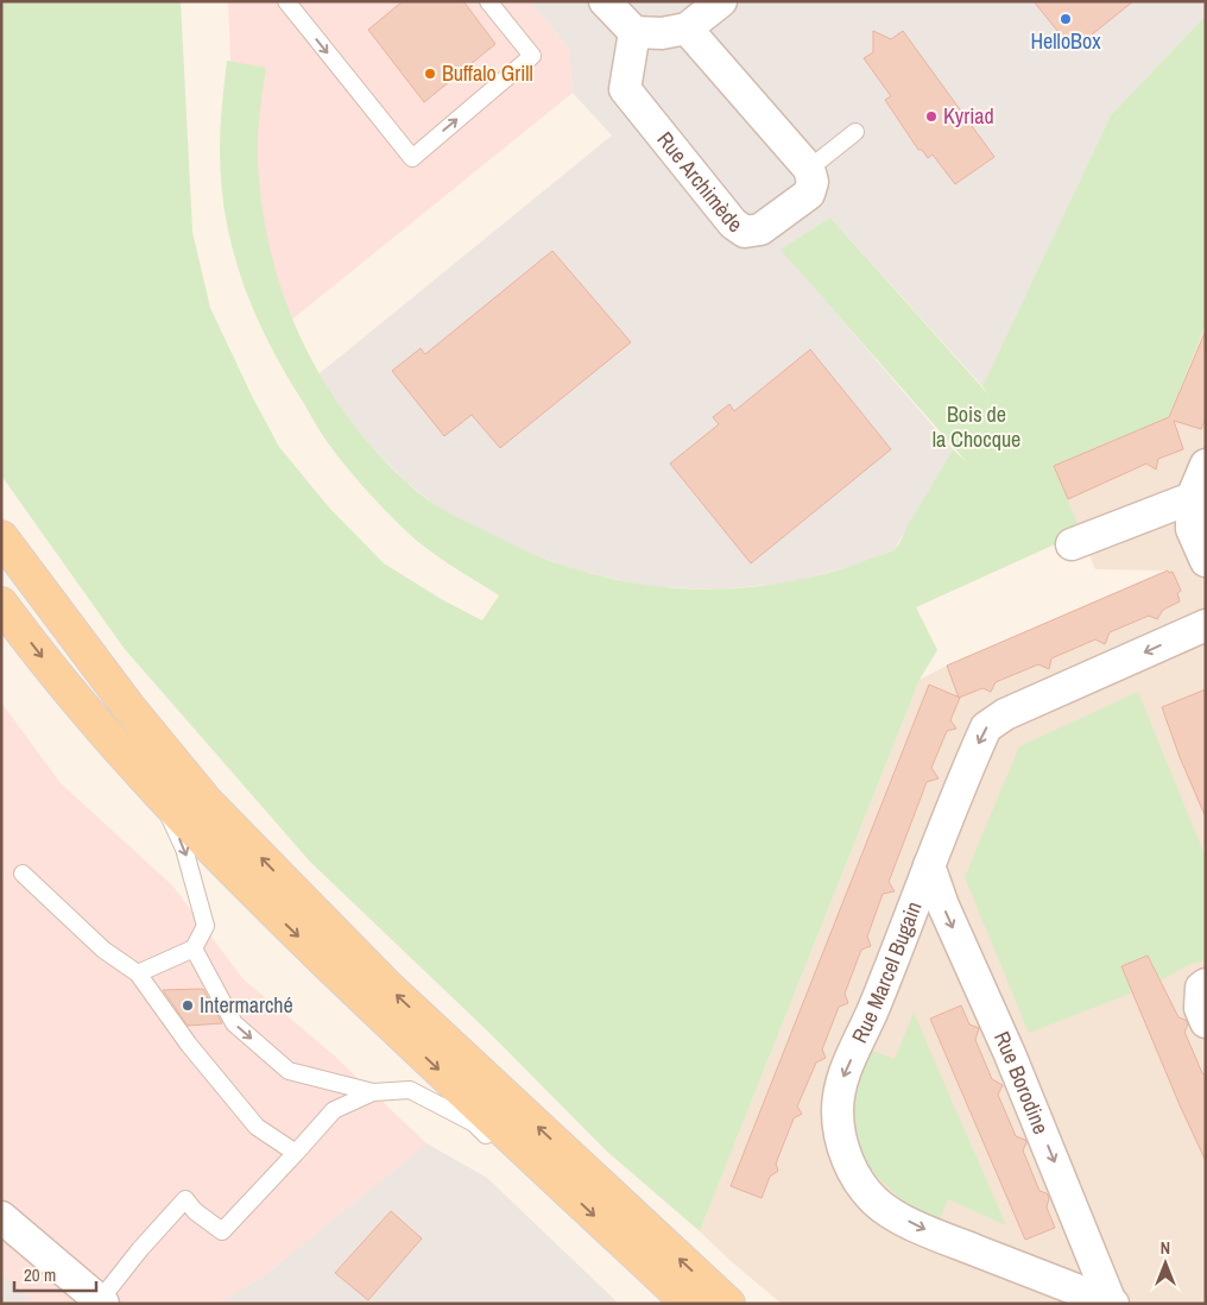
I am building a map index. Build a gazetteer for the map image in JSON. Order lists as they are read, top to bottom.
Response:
{
  "streets": {
    "street": ["Rue Archimède", "Rue Marcel Bugain", "Rue Borodine"]
  },
  "crossings": [
    ["Rue Marcel Bugain", "Rue Borodine"]
  ],
  "one_way": ["Rue Borodine"],
  "parks": ["Bois de la Chocque"],
  "places": [
    "HelloBox",
    "Buffalo Grill",
    "Kyriad",
    "Intermarché"
  ],
  "scale_bar": "20 m",
  "north": "top"
}
